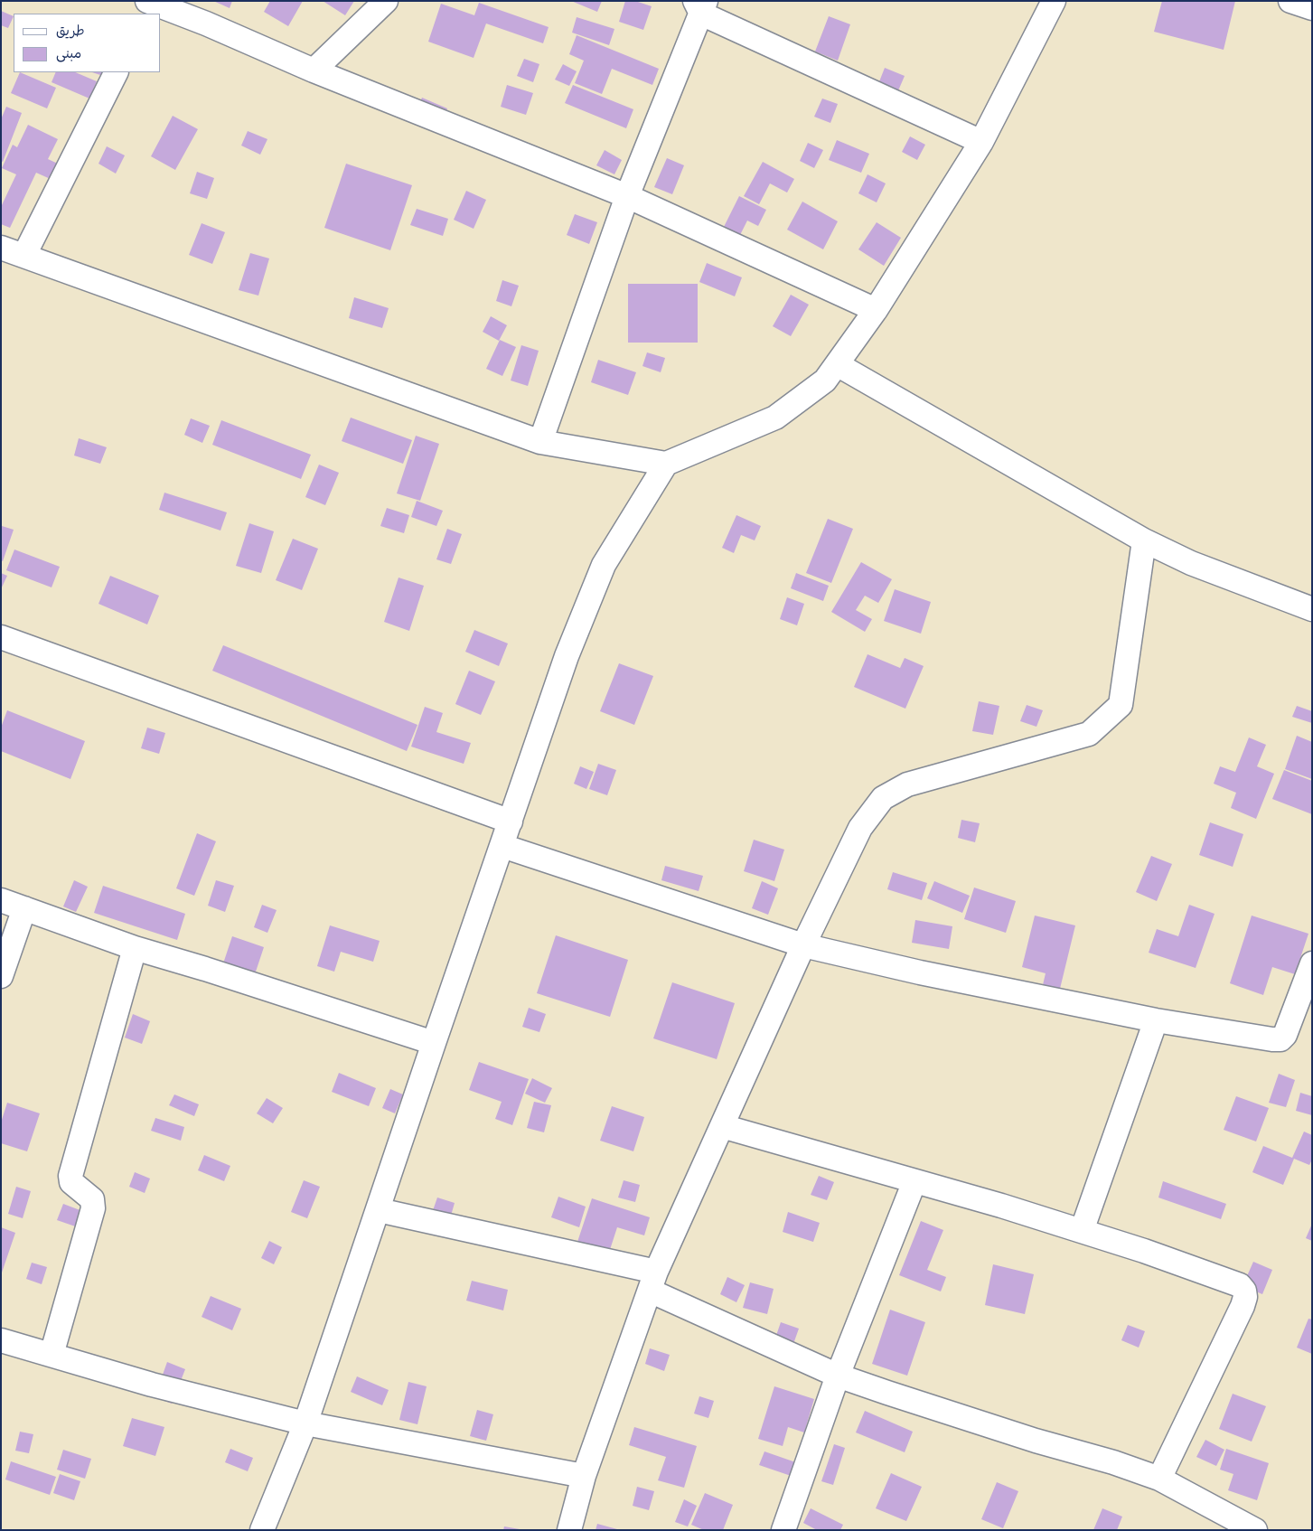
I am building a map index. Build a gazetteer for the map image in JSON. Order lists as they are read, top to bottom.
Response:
{
  "legend": ["طريق", "مبنى"]
}
